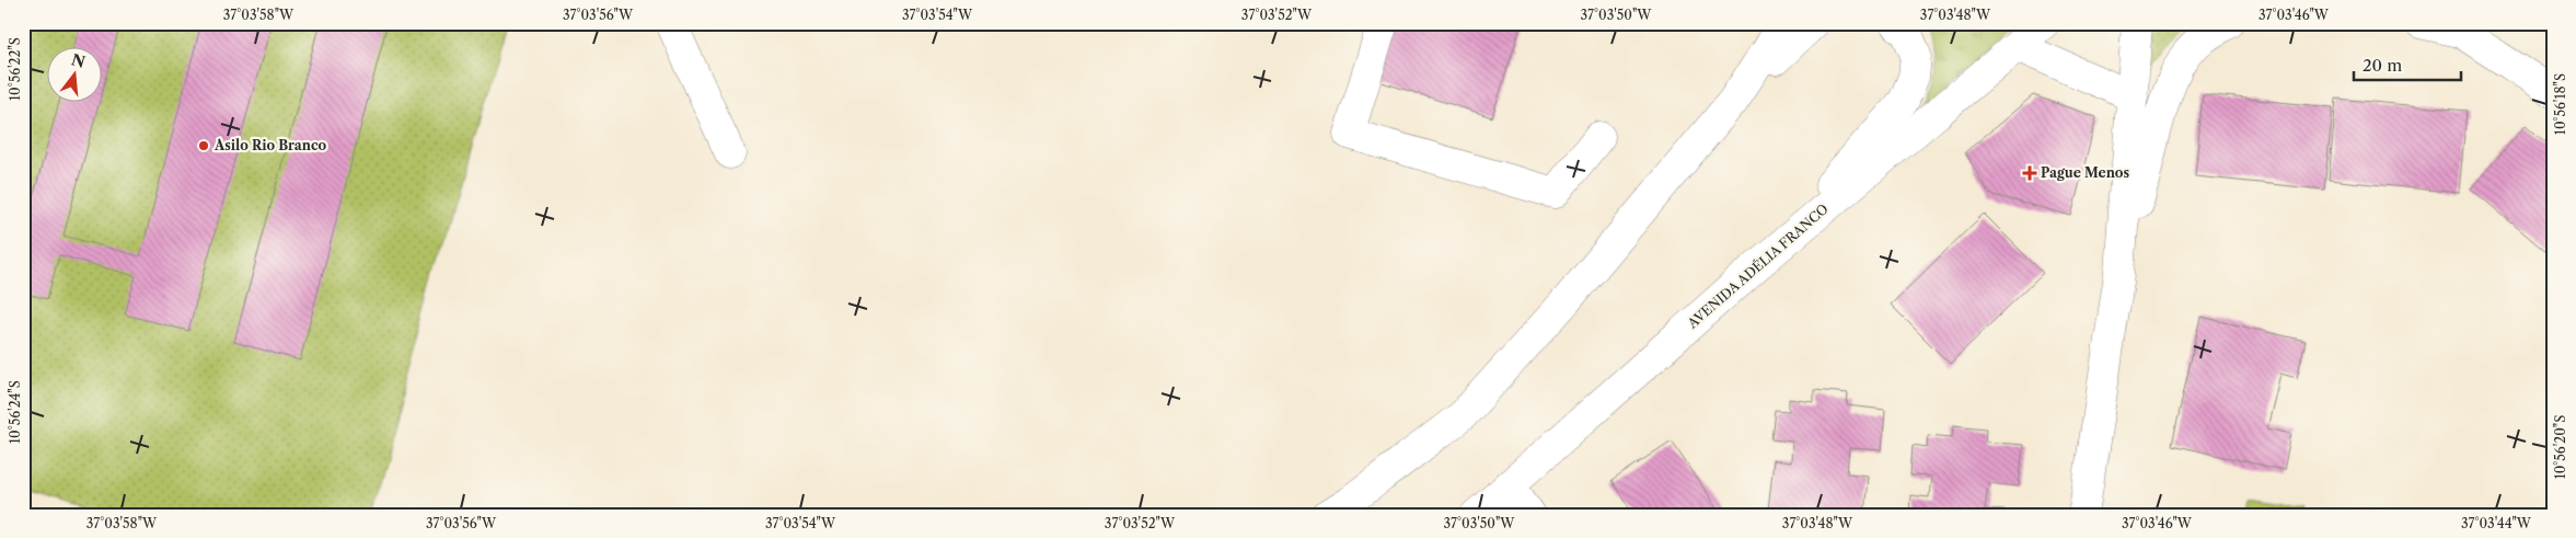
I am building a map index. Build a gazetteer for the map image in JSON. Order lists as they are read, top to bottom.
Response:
{
  "streets": {
    "main road": ["AVENIDA ADÉLIA FRANCO"]
  },
  "places": {
    "other": ["Asilo Rio Branco"],
    "health": ["Pague Menos"]
  },
  "scale_bar": "20 m",
  "north": "top",
  "coordinates": [
    "37°03'58\"W",
    "37°03'56\"W",
    "37°03'54\"W",
    "37°03'52\"W",
    "37°03'50\"W",
    "37°03'48\"W",
    "37°03'46\"W",
    "10°56'22\"S",
    "10°56'18\"S",
    "10°56'24\"S",
    "10°56'20\"S",
    "37°03'44\"W"
  ]
}
